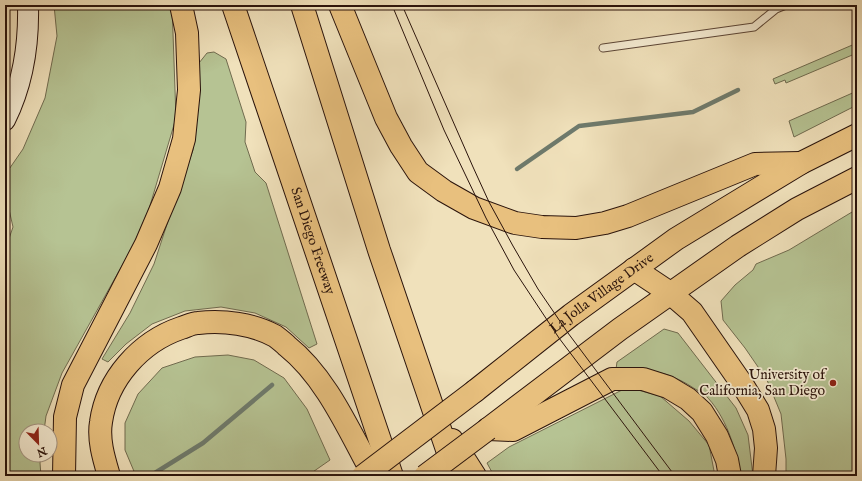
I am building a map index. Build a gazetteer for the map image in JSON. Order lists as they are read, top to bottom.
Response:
{
  "streets": {
    "main road": ["San Diego Freeway", "La Jolla Village Drive"]
  },
  "places": ["University of California, San Diego"],
  "north": "bottom right"
}
